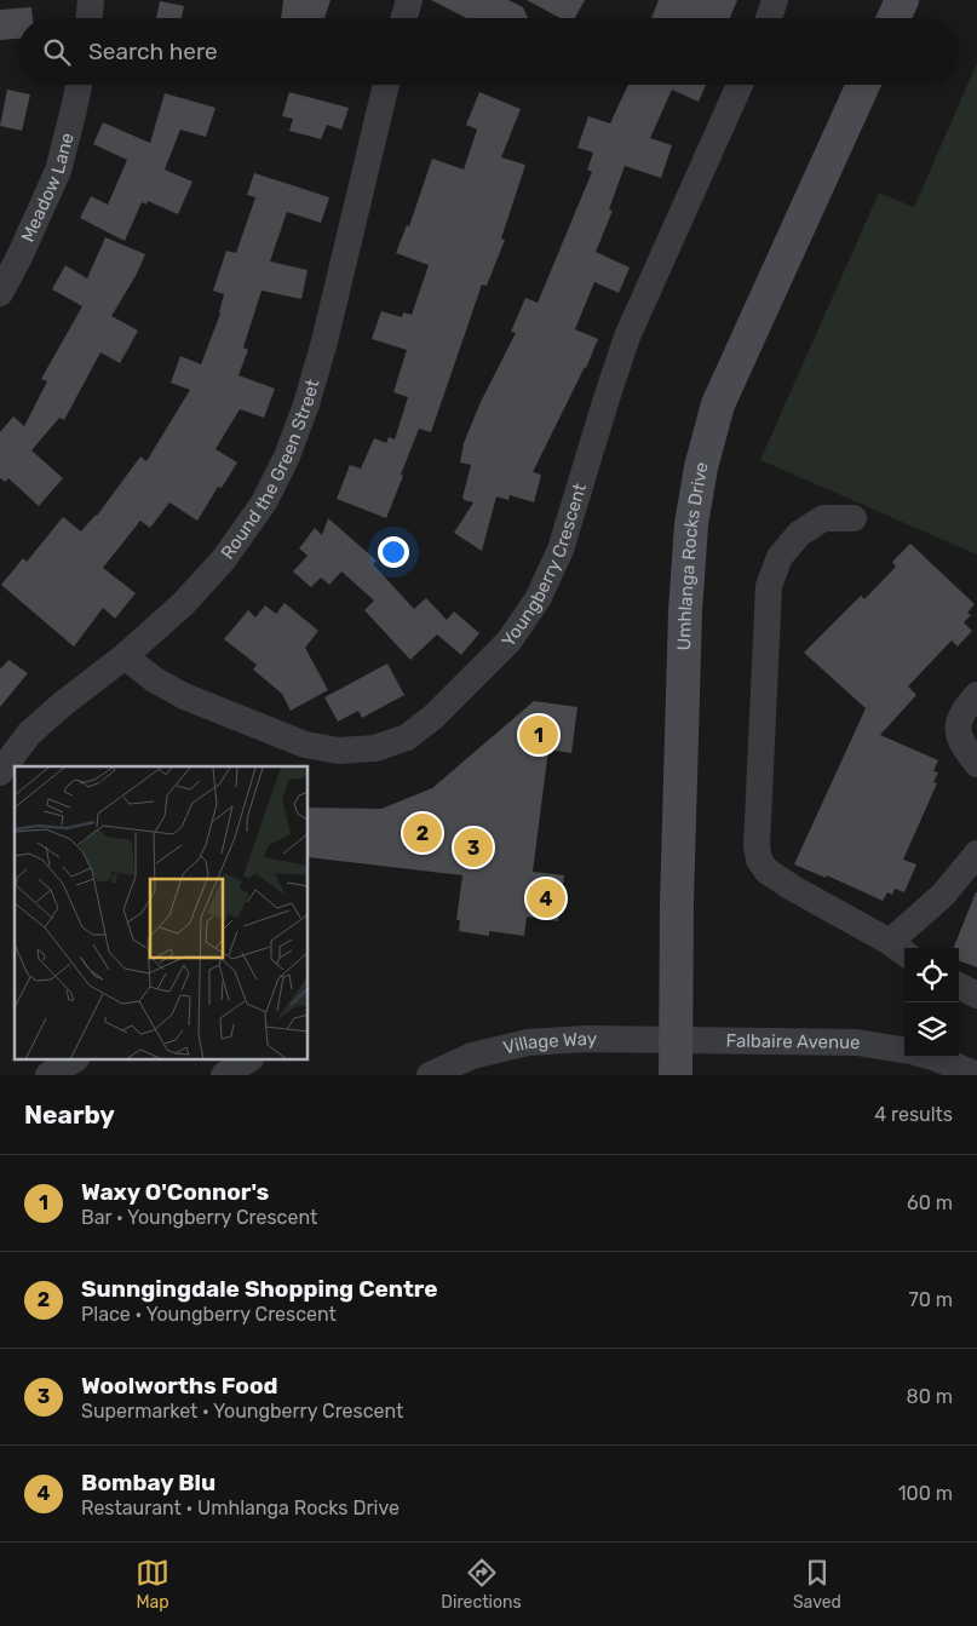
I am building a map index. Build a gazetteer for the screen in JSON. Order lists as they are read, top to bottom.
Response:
{
  "streets": {
    "main road": ["Umhlanga Rocks Drive"],
    "street": [
      "Meadow Lane",
      "Round the Green Street",
      "Youngberry Crescent",
      "Falbaire Avenue",
      "Village Way"
    ]
  },
  "crossings": [
    ["Round the Green Street", "Youngberry Crescent"],
    ["Umhlanga Rocks Drive", "Falbaire Avenue"],
    ["Umhlanga Rocks Drive", "Village Way"],
    ["Falbaire Avenue", "Village Way"]
  ],
  "page": {
    "search": "Search here",
    "pins": [
      "1",
      "2",
      "3",
      "4"
    ],
    "heading": ["Nearby", "4 results"],
    "list": [
      {
        "mark": "1",
        "name": "Waxy O'Connor's",
        "note": "Bar · Youngberry Crescent",
        "value": "60 m"
      },
      {
        "mark": "2",
        "name": "Sunngingdale Shopping Centre",
        "note": "Place · Youngberry Crescent",
        "value": "70 m"
      },
      {
        "mark": "3",
        "name": "Woolworths Food",
        "note": "Supermarket · Youngberry Crescent",
        "value": "80 m"
      },
      {
        "mark": "4",
        "name": "Bombay Blu",
        "note": "Restaurant · Umhlanga Rocks Drive",
        "value": "100 m"
      }
    ],
    "nav": ["Map", "Directions", "Saved"]
  }
}
